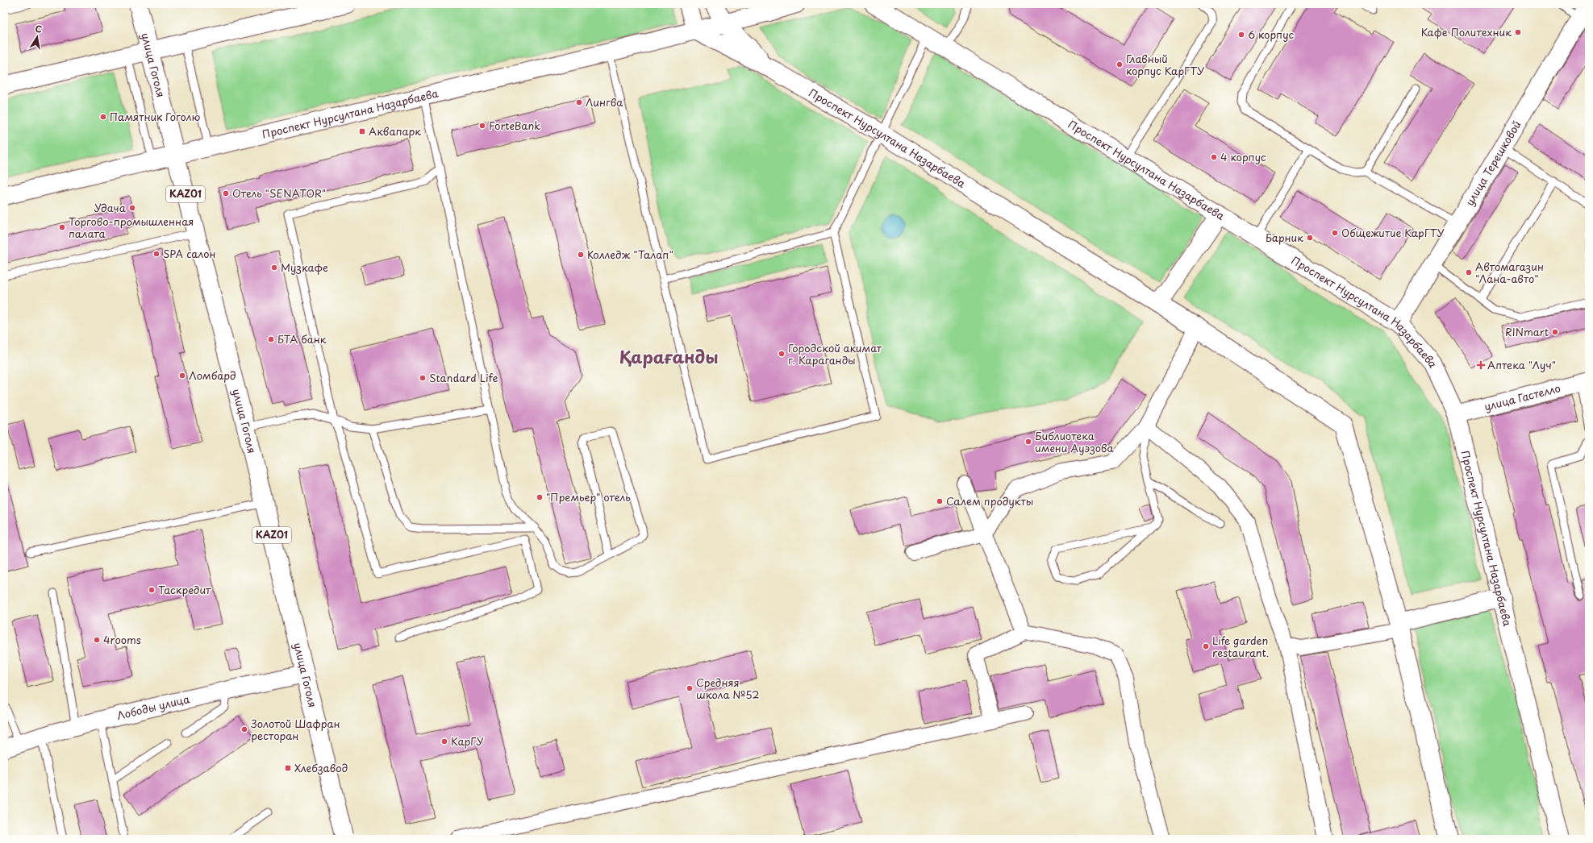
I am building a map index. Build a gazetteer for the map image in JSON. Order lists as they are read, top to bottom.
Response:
{
  "streets": {
    "main road": [
      "улица Гоголя",
      "Проспект Нурсултана Назарбаева",
      "улица Терешковой",
      "KАZ01",
      "улица Гастелло",
      "Лободы улица"
    ]
  },
  "crossings": [
    ["улица Гоголя", "Проспект Нурсултана Назарбаева"],
    ["улица Гоголя", "Лободы улица"],
    ["Проспект Нурсултана Назарбаева", "улица Терешковой"],
    ["Проспект Нурсултана Назарбаева", "улица Гастелло"]
  ],
  "districts": ["Қарағанды"],
  "places": {
    "other": [
      "Кафе Политехник",
      "6 корпус",
      "Главный корпус КарГТУ",
      "Лингва",
      "Памятник Гоголю",
      "ForteBank",
      "4 корпус",
      "Отель \"SENATOR\"",
      "Удача",
      "Торгово-промышленная палата",
      "Общежитие КарГТУ",
      "Барник",
      "SPA салон",
      "Колледж \"Талап\"",
      "Музкафе",
      "Автомагазин \"Лана-авто\"",
      "RINmart",
      "БТА банк",
      "Городской акимат г. Караганды",
      "Ломбард",
      "Standard Life",
      "Библиотека имени Ауэзова",
      "\"Премьер\" отель",
      "Салем продукты",
      "Таскредит",
      "4rooms",
      "Life garden restaurant.",
      "Средняя школа №52",
      "Золотой Шафран ресторан",
      "КарГУ"
    ],
    "transit": ["Аквапарк", "Хлебзавод"],
    "health": ["Аптека \"Луч\""]
  },
  "north": "top"
}
